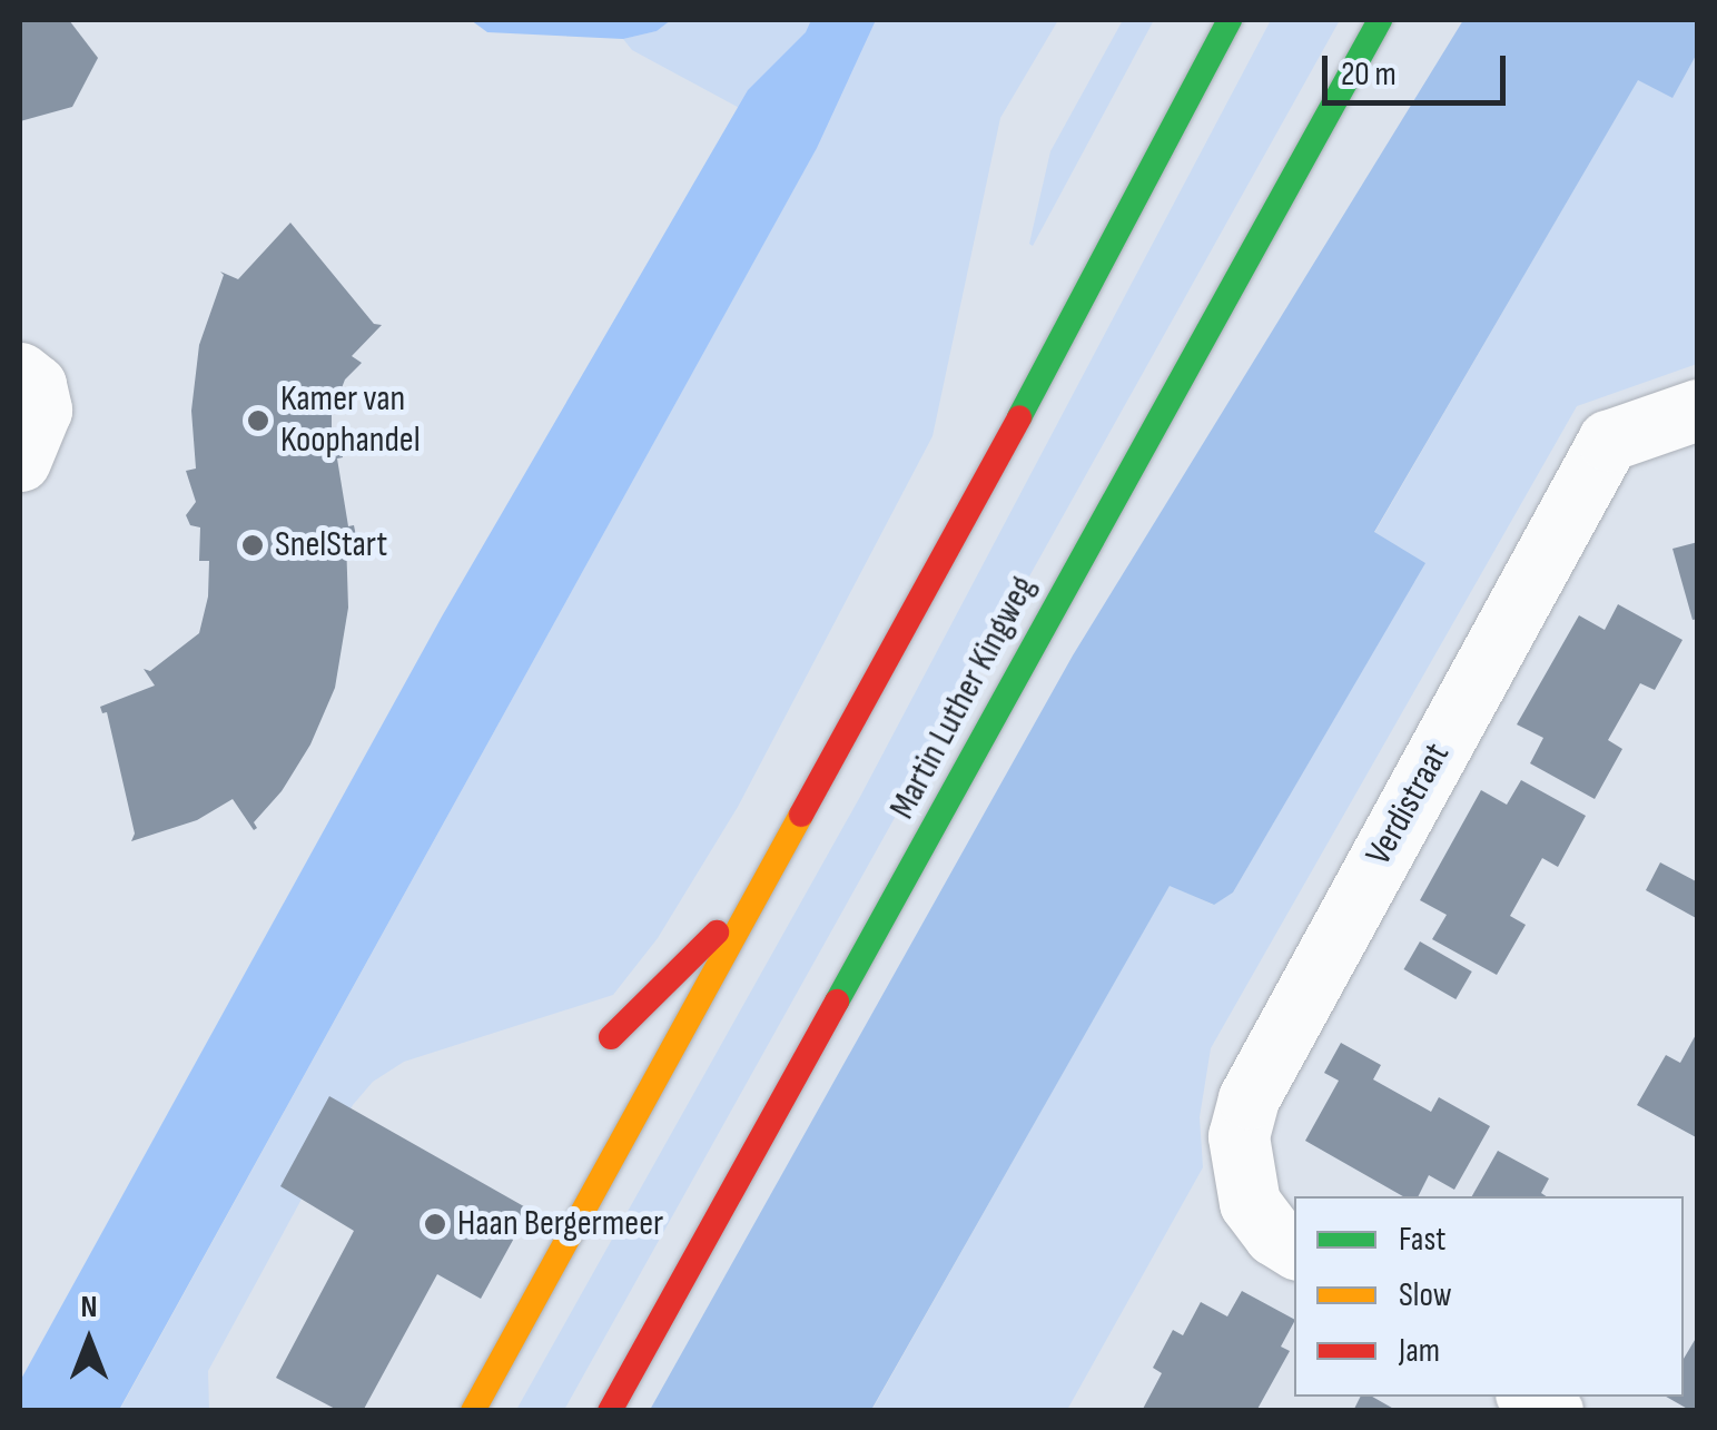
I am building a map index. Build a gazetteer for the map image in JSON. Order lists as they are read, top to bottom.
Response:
{
  "streets": {
    "highway": ["Martin Luther Kingweg"],
    "street": ["Verdistraat"]
  },
  "places": ["Kamer van Koophandel", "SnelStart", "Haan Bergermeer"],
  "legend": ["Fast", "Slow", "Jam"],
  "scale_bar": "20 m",
  "north": "top"
}
